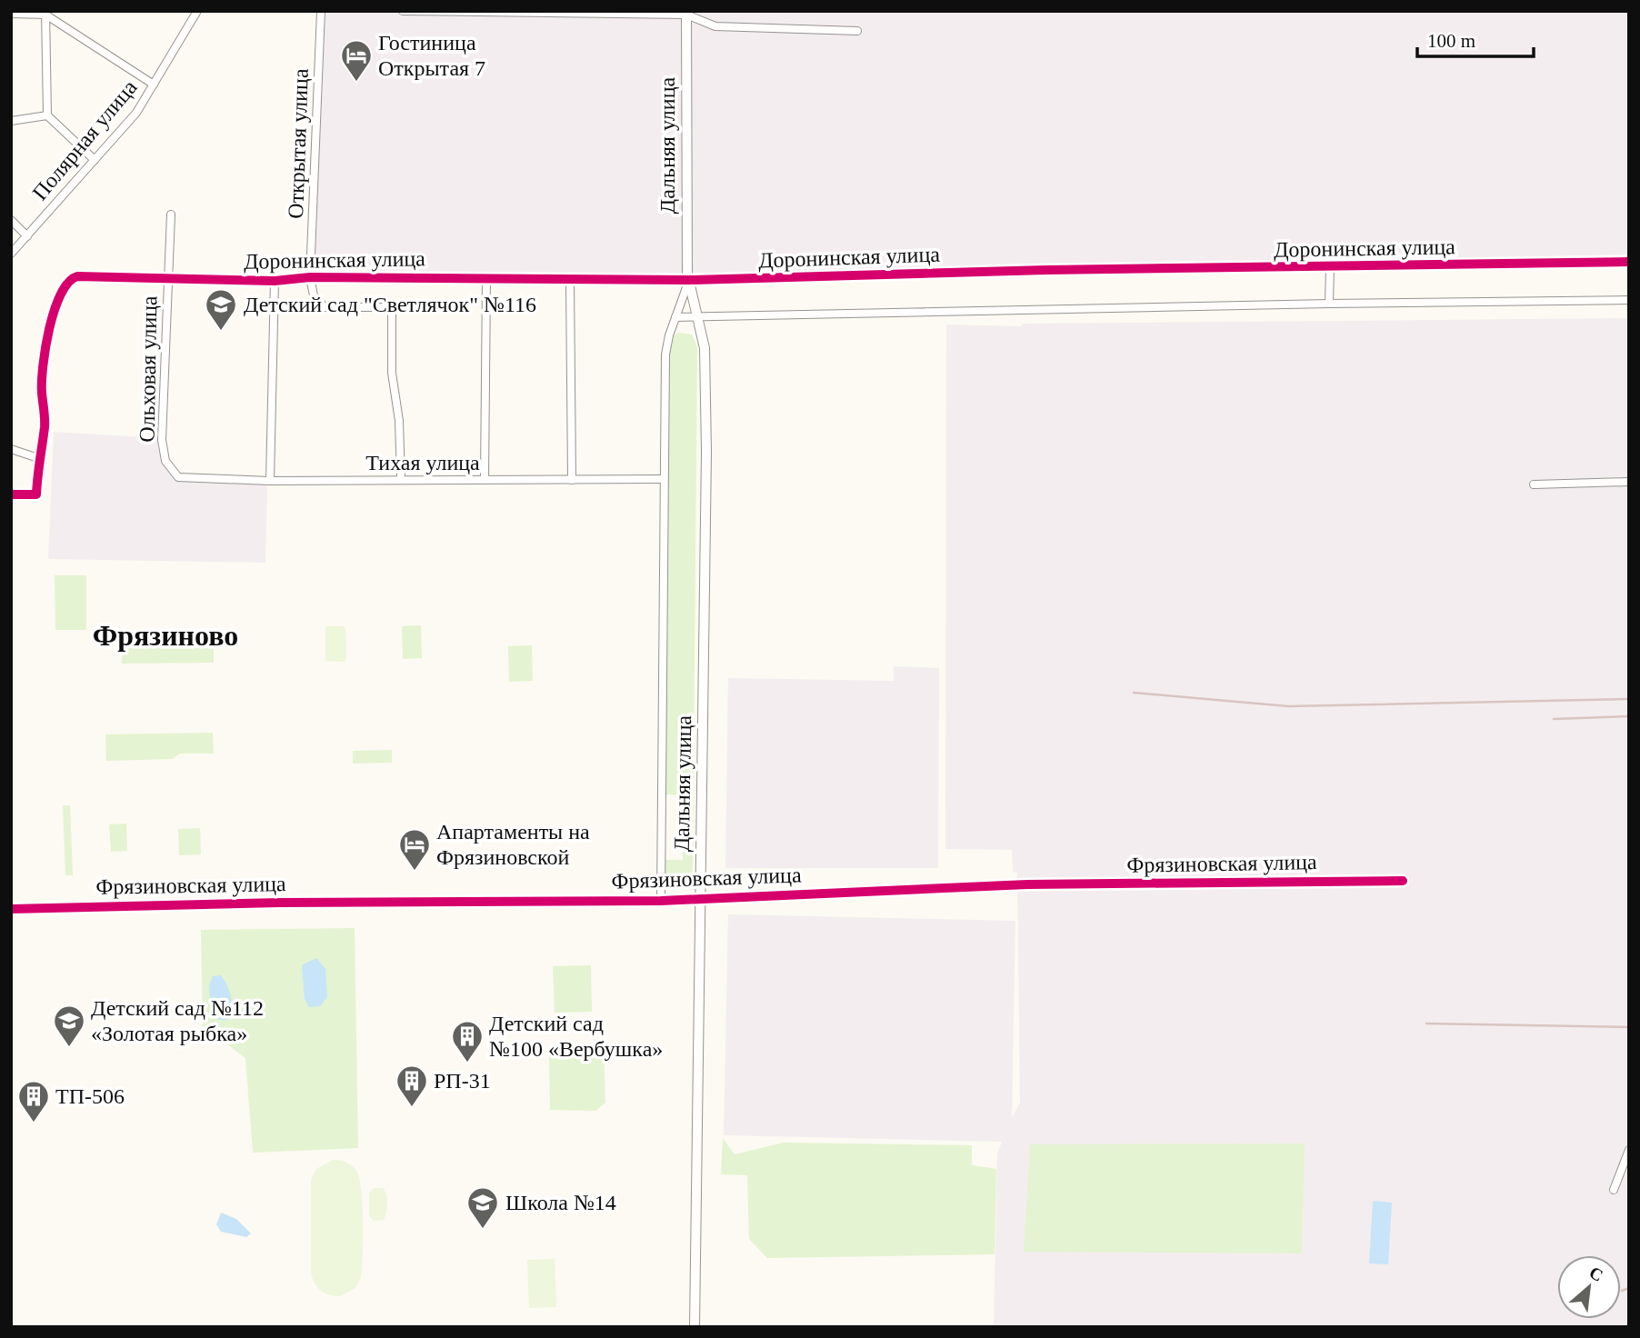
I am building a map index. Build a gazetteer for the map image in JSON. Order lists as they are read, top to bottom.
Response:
{
  "streets": {
    "street": [
      "Полярная улица",
      "Открытая улица",
      "Дальняя улица",
      "Доронинская улица",
      "Ольховая улица",
      "Тихая улица",
      "Фрязиновская улица"
    ]
  },
  "crossings": [
    ["Открытая улица", "Доронинская улица"],
    ["Дальняя улица", "Доронинская улица"],
    ["Дальняя улица", "Тихая улица"],
    ["Дальняя улица", "Фрязиновская улица"],
    ["Доронинская улица", "Ольховая улица"],
    ["Ольховая улица", "Тихая улица"]
  ],
  "districts": ["Фрязиново"],
  "places": {
    "hotel": ["Гостиница Открытая 7", "Апартаменты на Фрязиновской"],
    "school or university": ["Детский сад \"Светлячок\" №116", "Детский сад №112 «Золотая рыбка»", "Школа №14"],
    "building": ["Детский сад №100 «Вербушка»", "РП-31", "ТП-506"]
  },
  "scale_bar": "100 m",
  "north": "top right"
}
